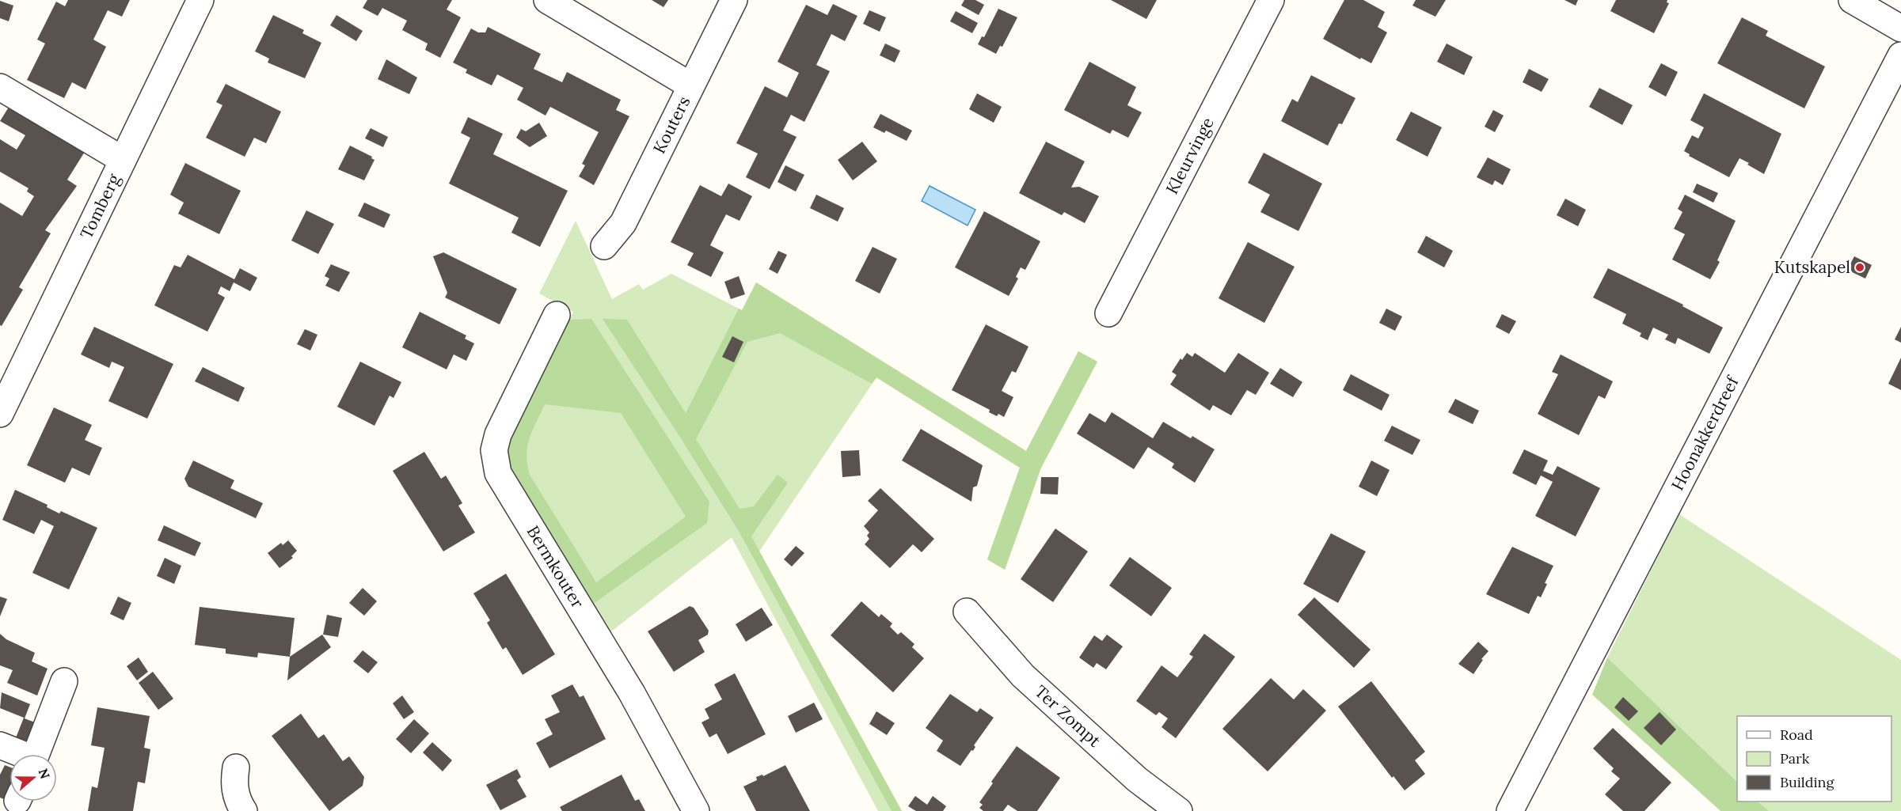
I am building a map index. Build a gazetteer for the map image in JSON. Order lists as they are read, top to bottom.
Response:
{
  "streets": {
    "street": [
      "Kouters",
      "Kleurvinge",
      "Tomberg",
      "Hoonakkerdreef",
      "Bermkouter",
      "Ter Zompt"
    ]
  },
  "places": ["Kutskapel"],
  "legend": ["Road", "Park", "Building"],
  "north": "right"
}
